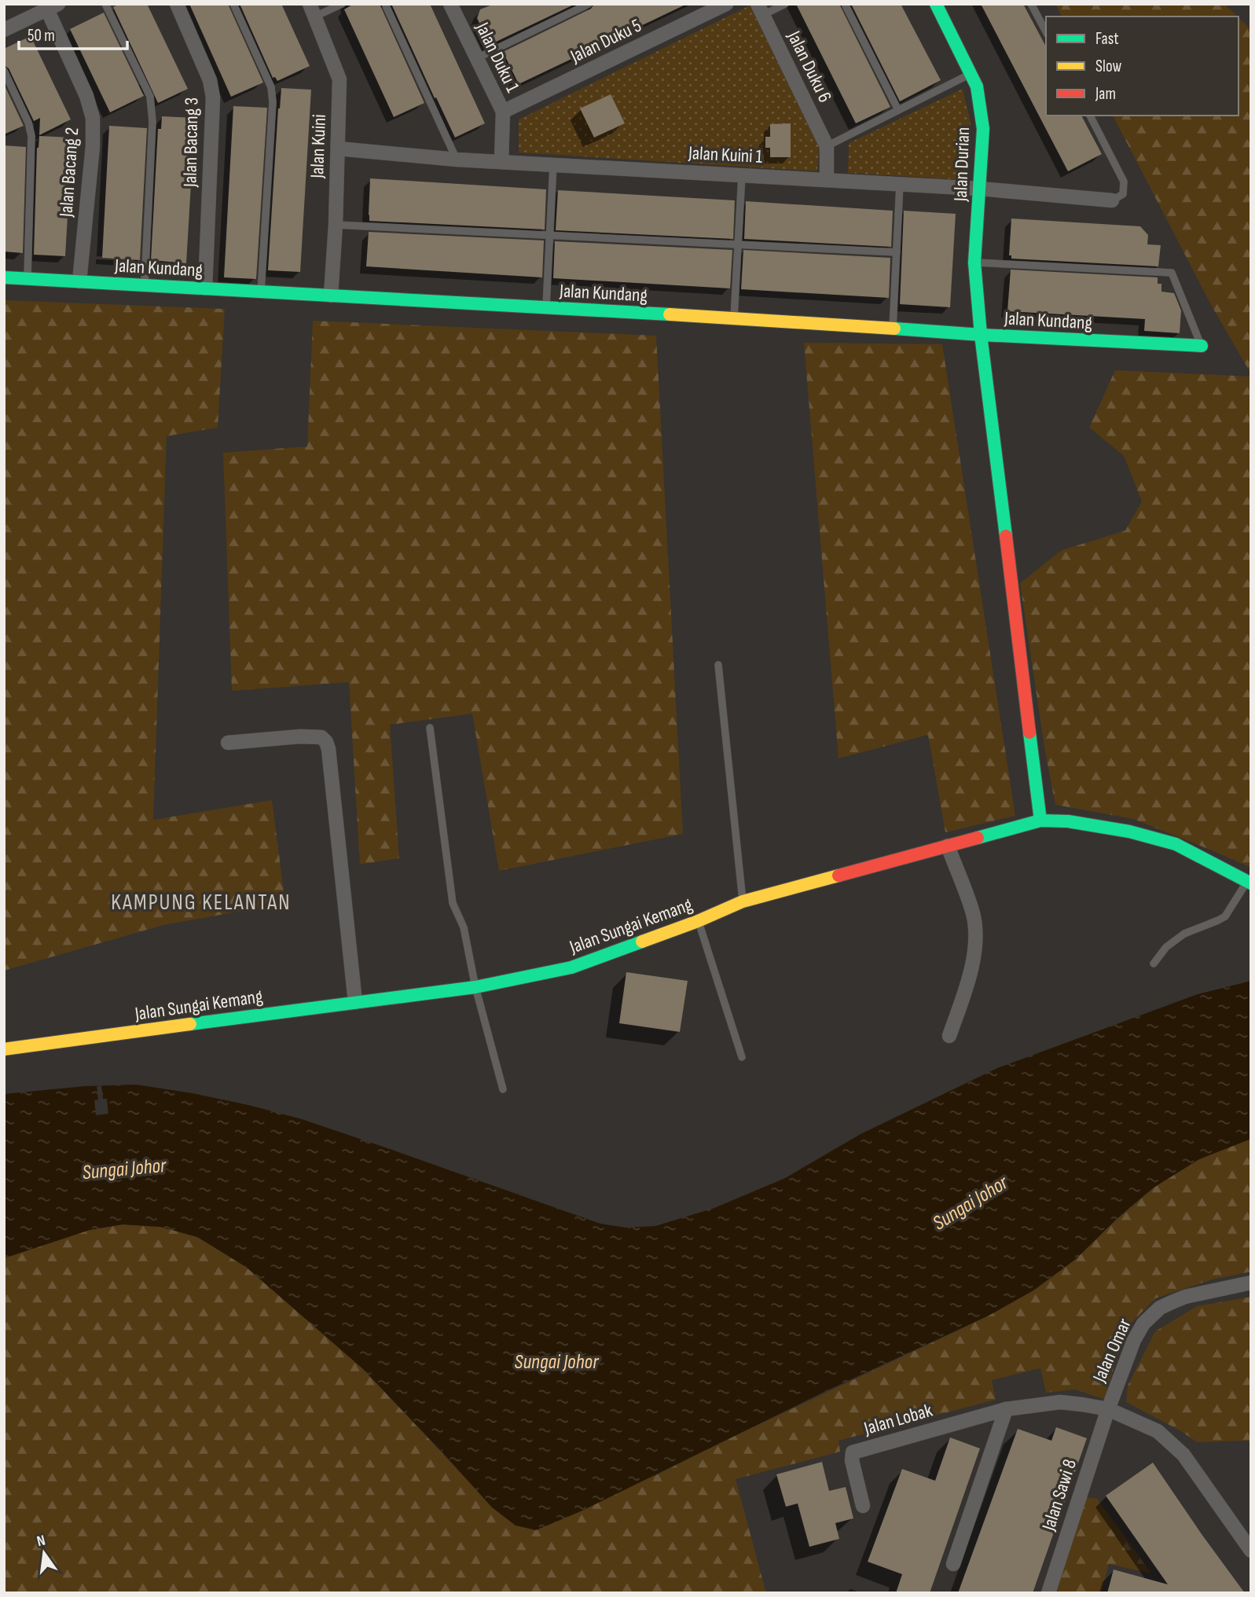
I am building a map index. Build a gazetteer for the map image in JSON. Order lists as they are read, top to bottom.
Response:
{
  "streets": {
    "street": [
      "Jalan Duku 5",
      "Jalan Duku 1",
      "Jalan Duku 6",
      "Jalan Bacang 3",
      "Jalan Kuini",
      "Jalan Kuini 1",
      "Jalan Durian",
      "Jalan Bacang 2",
      "Jalan Kundang",
      "Jalan Sungai Kemang",
      "Jalan Omar",
      "Jalan Lobak",
      "Jalan Sawi 8"
    ]
  },
  "crossings": [
    ["Jalan Duku 5", "Jalan Duku 1"],
    ["Jalan Duku 1", "Jalan Kuini 1"],
    ["Jalan Bacang 3", "Jalan Kundang"],
    ["Jalan Kuini", "Jalan Kuini 1"],
    ["Jalan Kuini", "Jalan Kundang"],
    ["Jalan Kuini 1", "Jalan Durian"],
    ["Jalan Durian", "Jalan Kundang"],
    ["Jalan Durian", "Jalan Sungai Kemang"],
    ["Jalan Bacang 2", "Jalan Kundang"],
    ["Jalan Omar", "Jalan Lobak"],
    ["Jalan Omar", "Jalan Sawi 8"],
    ["Jalan Lobak", "Jalan Sawi 8"]
  ],
  "districts": ["KAMPUNG KELANTAN"],
  "water": ["Sungai Johor"],
  "legend": ["Fast", "Slow", "Jam"],
  "scale_bar": "50 m",
  "north": "top"
}
